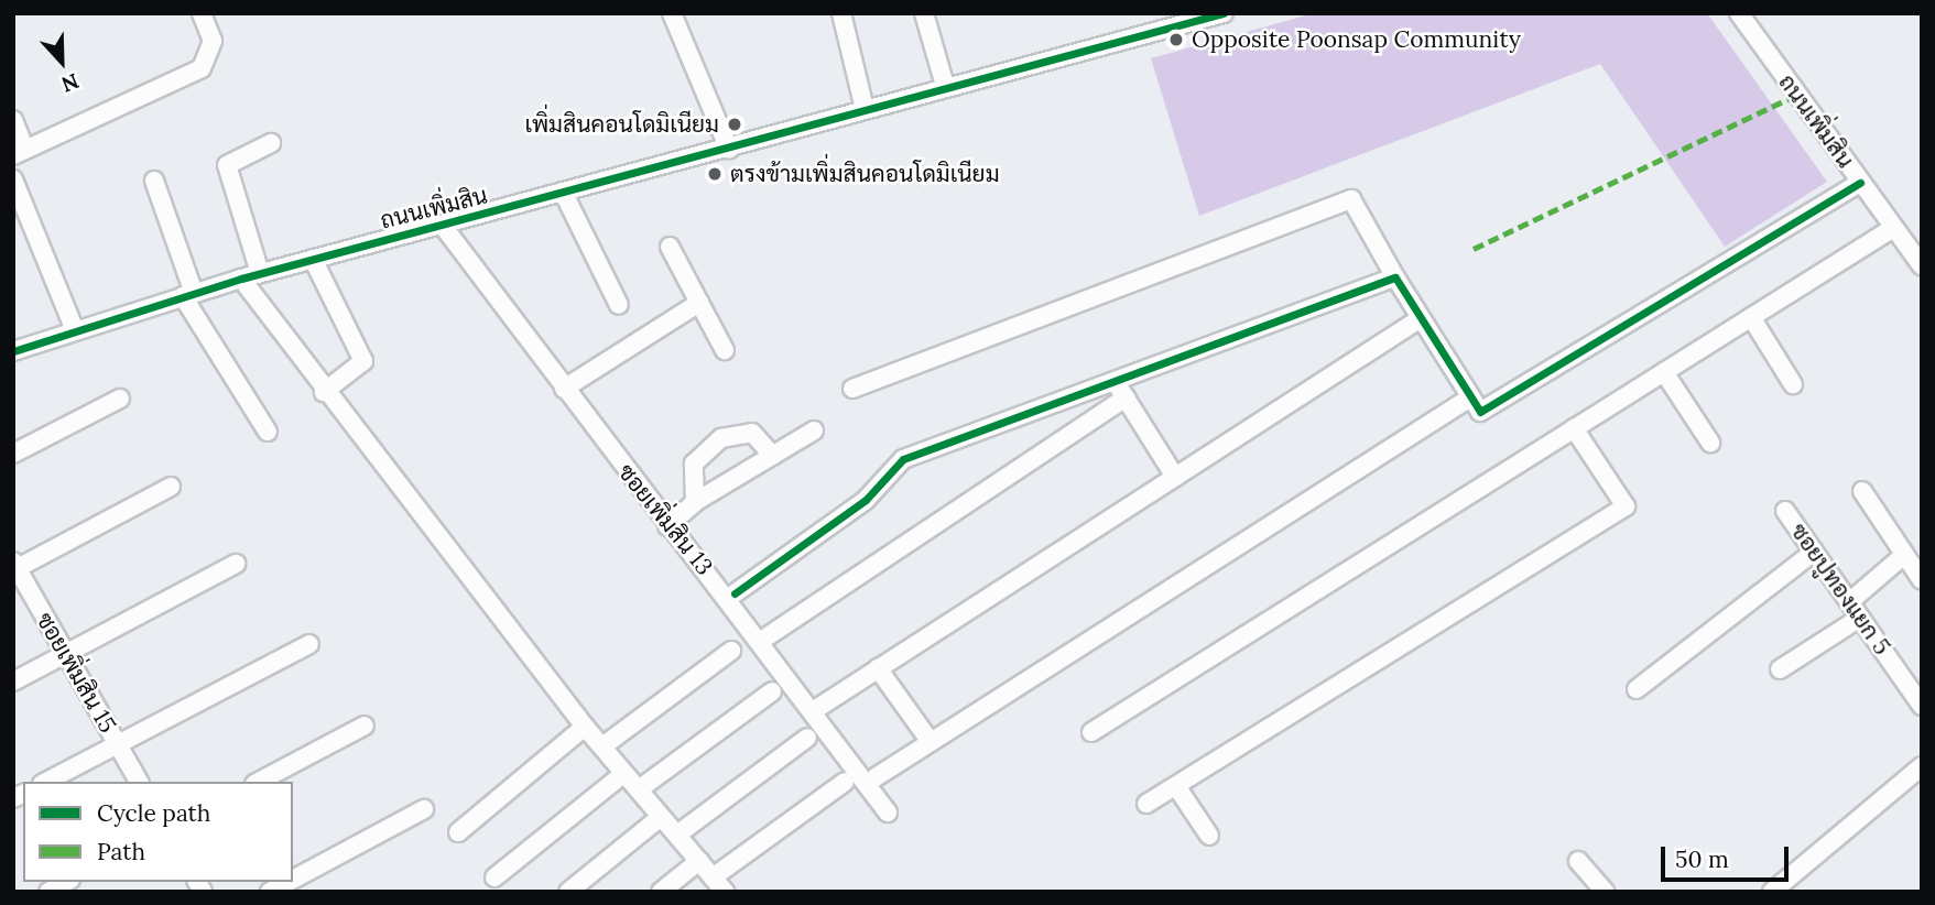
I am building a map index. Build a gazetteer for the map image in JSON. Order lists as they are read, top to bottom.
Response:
{
  "streets": {
    "street": [
      "ถนนเพิ่มสิน",
      "ซอยเพิ่มสิน 13",
      "ซอยปูทองแยก 5",
      "ซอยเพิ่มสิน 15"
    ]
  },
  "crossings": [
    ["ถนนเพิ่มสิน", "ซอยเพิ่มสิน 13"]
  ],
  "places": ["Opposite Poonsap Community", "เพิ่มสินคอนโดมิเนียม", "ตรงข้ามเพิ่มสินคอนโดมิเนียม"],
  "legend": ["Cycle path", "Path"],
  "scale_bar": "50 m",
  "north": "bottom"
}
